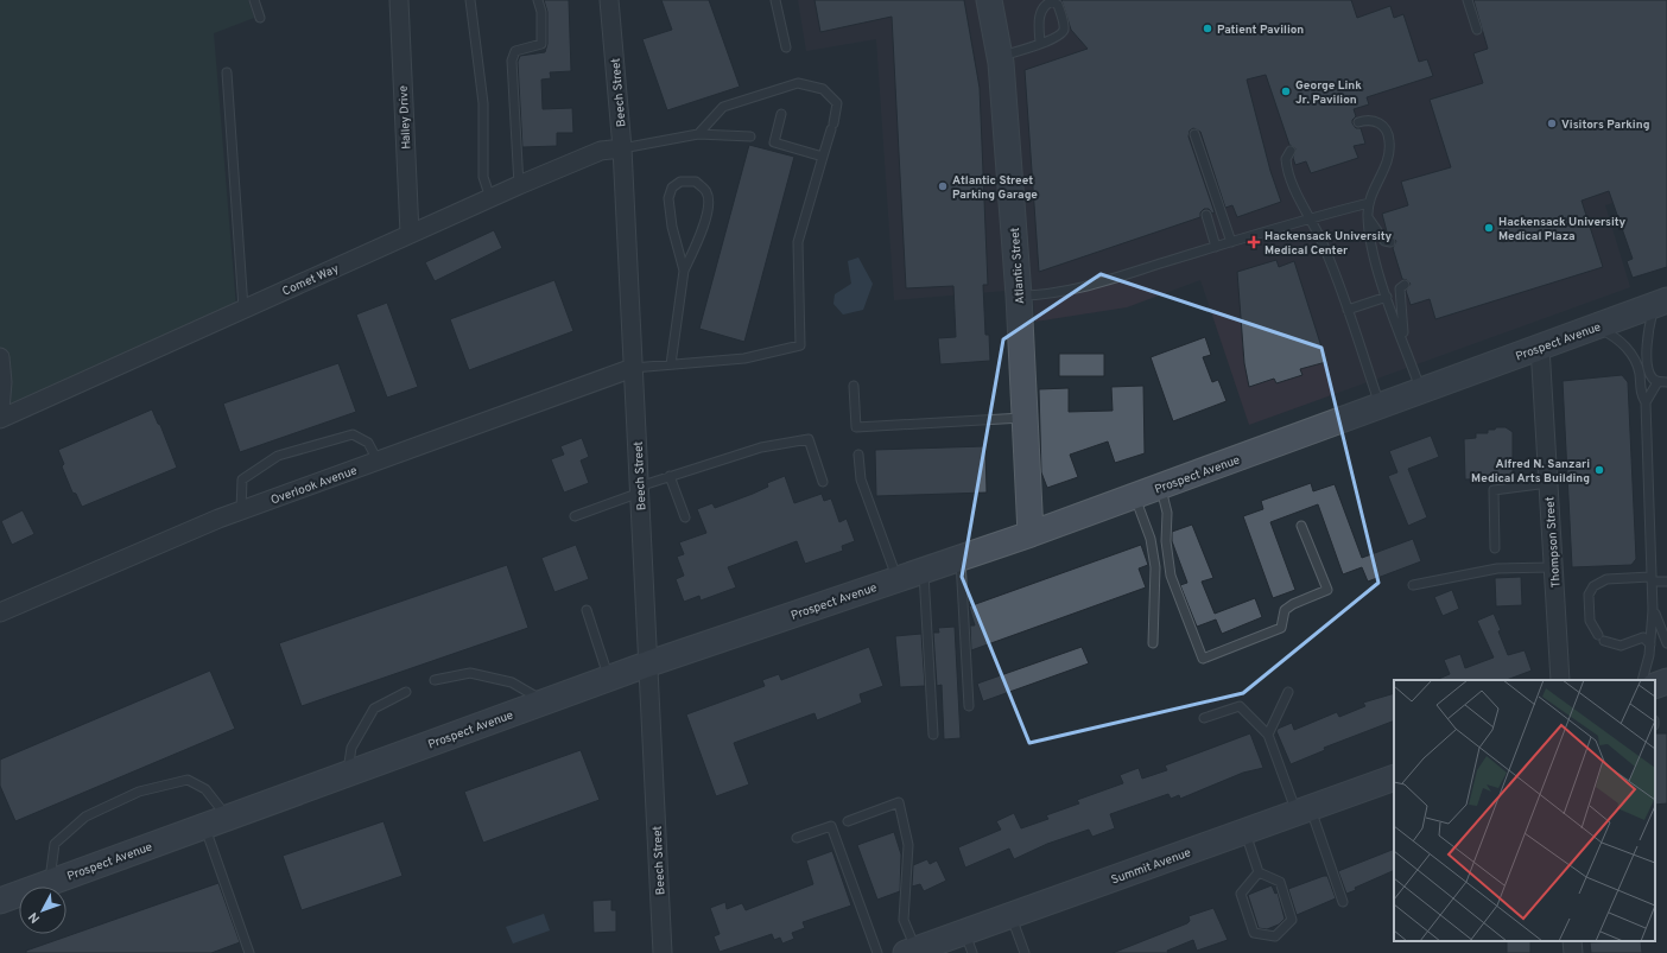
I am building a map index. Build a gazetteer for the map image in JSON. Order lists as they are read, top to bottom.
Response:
{
  "streets": {
    "street": [
      "Beech Street",
      "Halley Drive",
      "Atlantic Street",
      "Comet Way",
      "Prospect Avenue",
      "Overlook Avenue",
      "Thompson Street",
      "Summit Avenue"
    ]
  },
  "crossings": [
    ["Beech Street", "Comet Way"],
    ["Beech Street", "Prospect Avenue"],
    ["Beech Street", "Overlook Avenue"],
    ["Halley Drive", "Comet Way"],
    ["Atlantic Street", "Prospect Avenue"],
    ["Prospect Avenue", "Thompson Street"]
  ],
  "places": {
    "other": [
      "Patient Pavilion",
      "George Link Jr. Pavilion",
      "Visitors Parking",
      "Atlantic Street Parking Garage",
      "Hackensack University Medical Plaza",
      "Alfred N. Sanzari Medical Arts Building"
    ],
    "health": ["Hackensack University Medical Center"]
  },
  "north": "bottom left"
}
